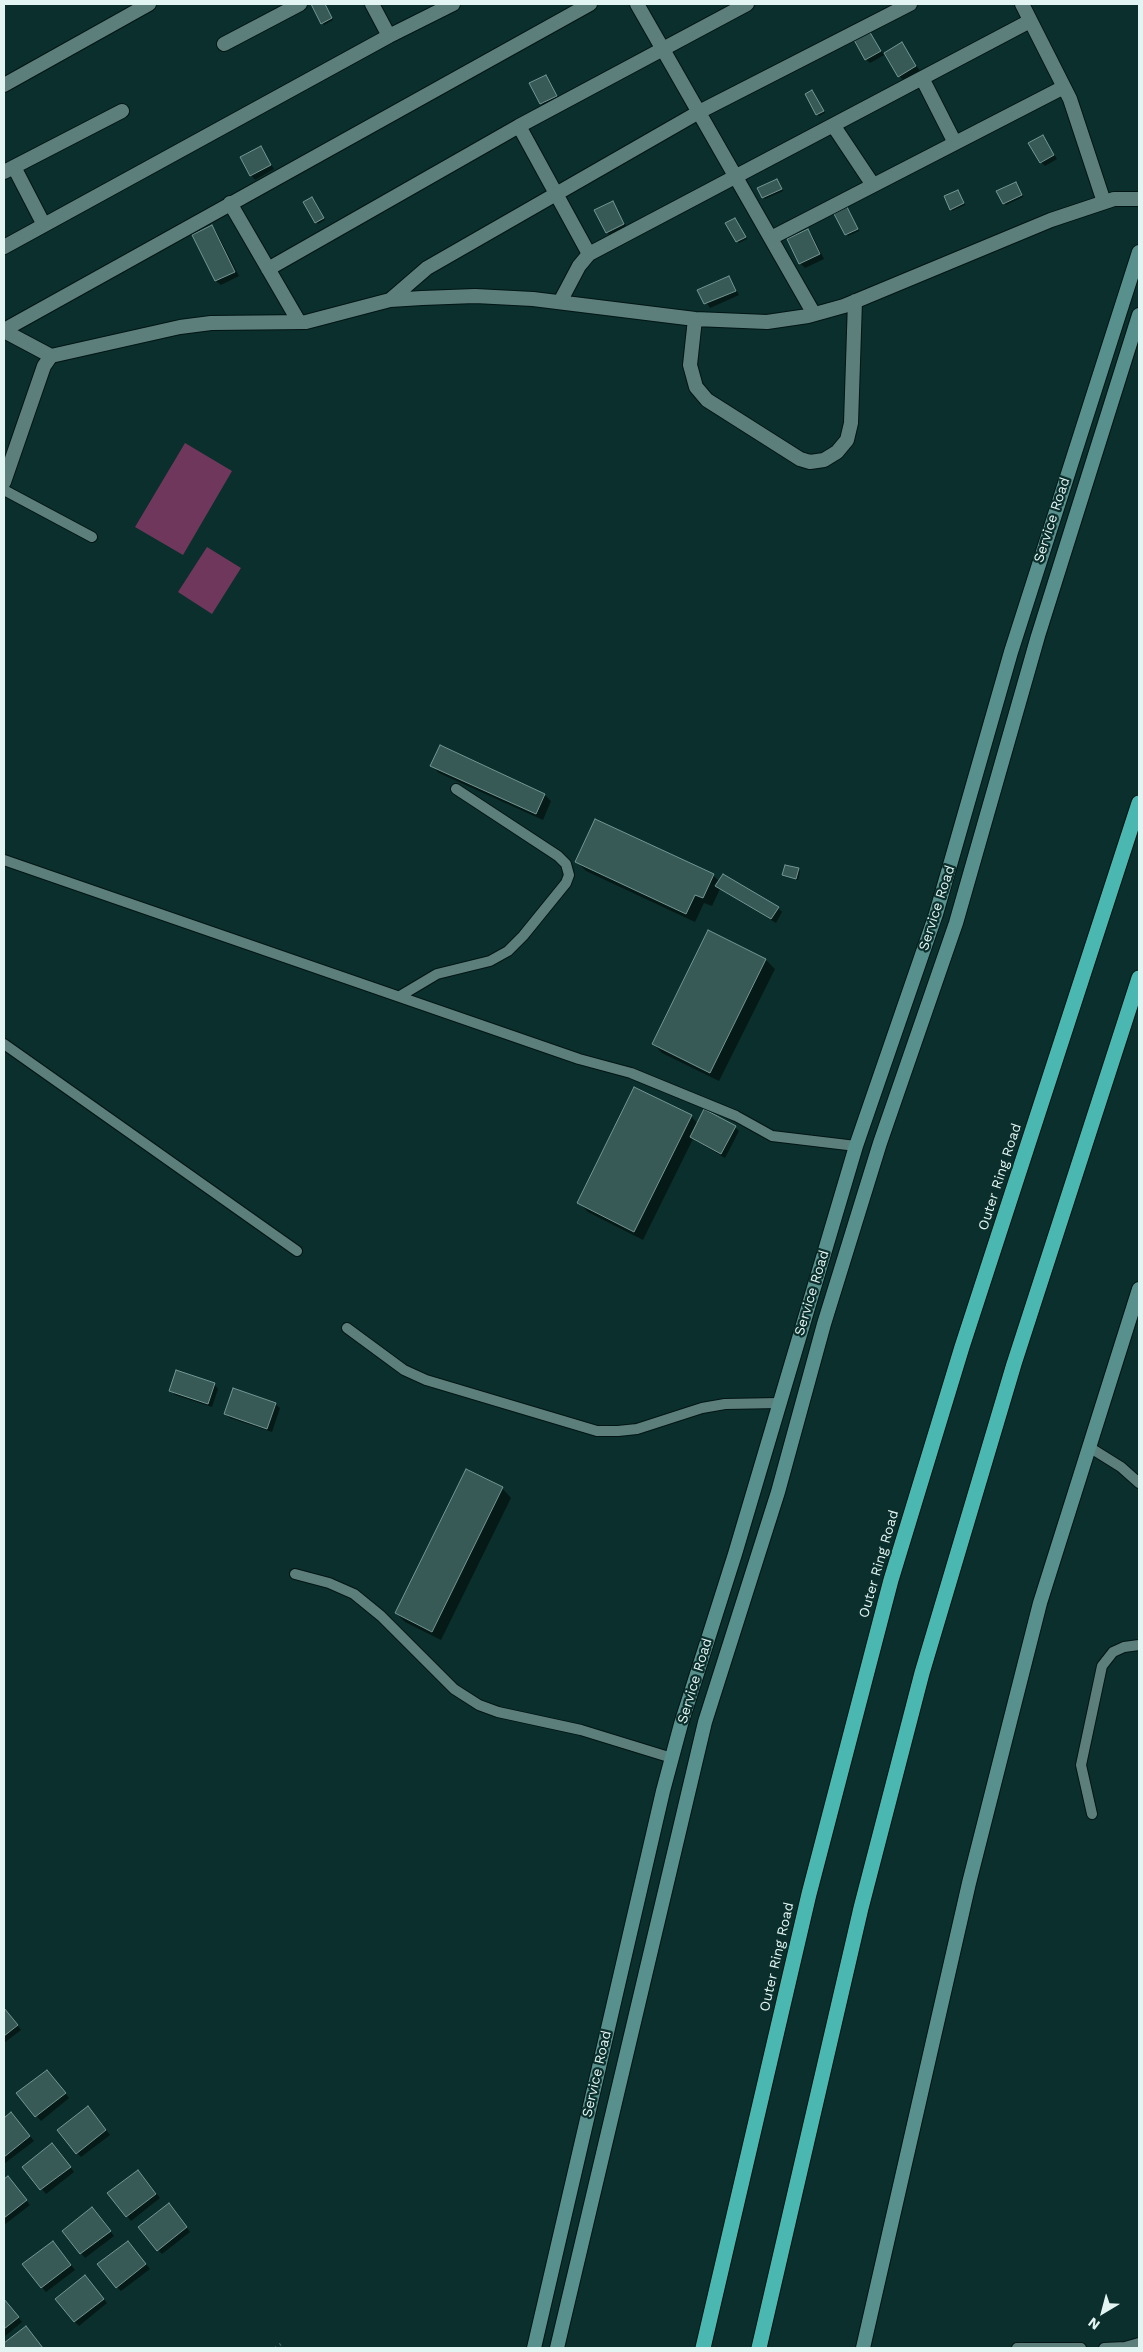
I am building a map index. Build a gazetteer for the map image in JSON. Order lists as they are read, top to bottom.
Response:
{
  "streets": {
    "highway": ["Outer Ring Road"],
    "main road": ["Service Road"]
  },
  "north": "bottom left"
}
